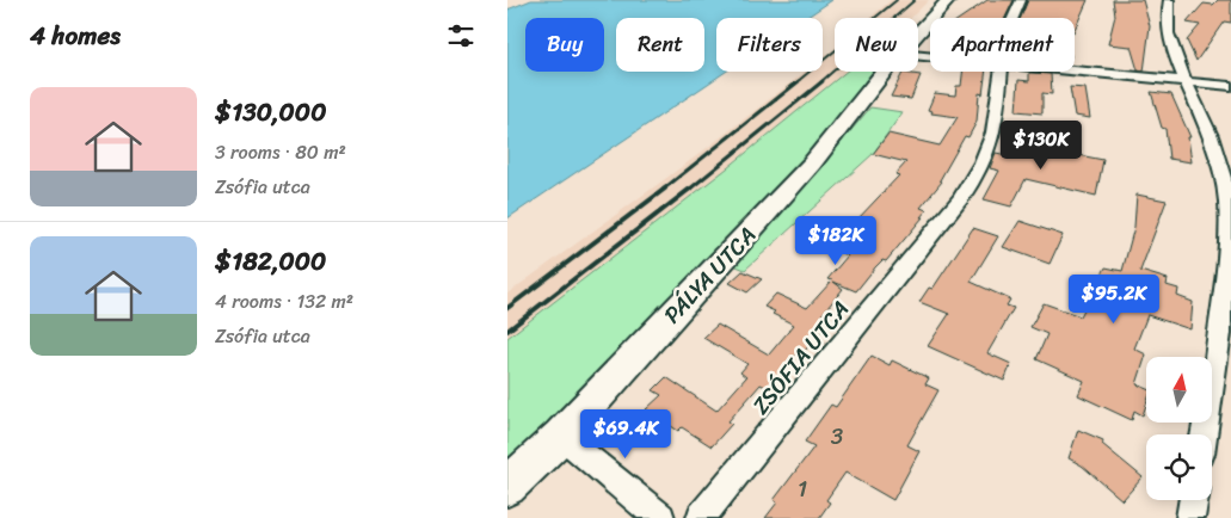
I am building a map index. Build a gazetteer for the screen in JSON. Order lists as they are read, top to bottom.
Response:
{
  "streets": {
    "street": ["PÁLYA UTCA", "ZSÓFIA UTCA"]
  },
  "house_numbers": ["3", "1"],
  "north": "top",
  "page": {
    "heading": "4 homes",
    "chip": [
      "Buy",
      "Rent",
      "Filters",
      "New",
      "Apartment"
    ],
    "list": [
      {
        "name": "$130,000",
        "note": "3 rooms · 80 m² · Zsófia utca"
      },
      {
        "name": "$182,000",
        "note": "4 rooms · 132 m² · Zsófia utca"
      }
    ],
    "price": [
      "$130K",
      "$182K",
      "$95.2K",
      "$69.4K"
    ]
  }
}
